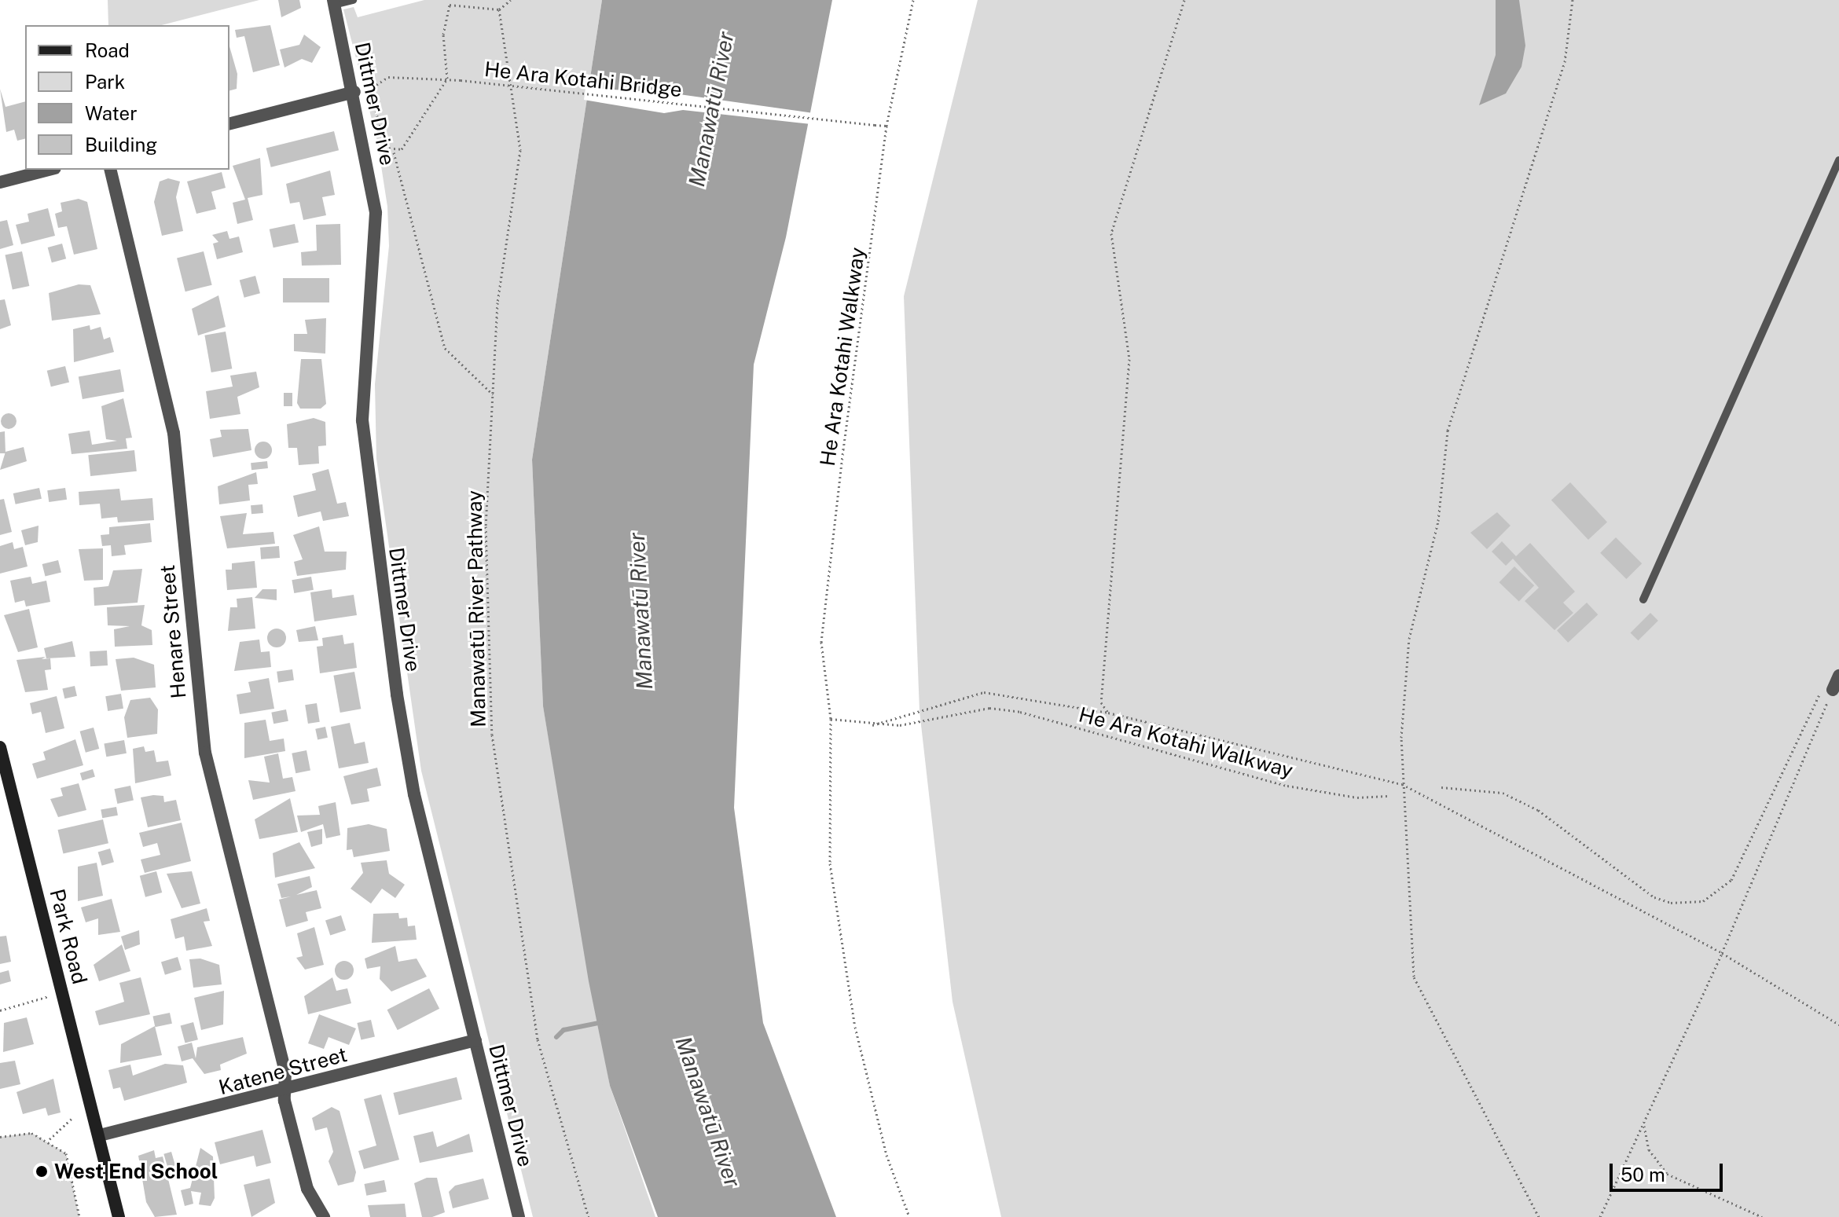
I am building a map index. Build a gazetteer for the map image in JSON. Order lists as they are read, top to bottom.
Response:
{
  "streets": {
    "main road": ["Park Road"],
    "street": ["Dittmer Drive", "Henare Street", "Katene Street"],
    "path": ["He Ara Kotahi Bridge", "He Ara Kotahi Walkway", "Manawatū River Pathway"]
  },
  "crossings": [
    ["He Ara Kotahi Bridge", "Dittmer Drive"],
    ["He Ara Kotahi Bridge", "He Ara Kotahi Walkway"],
    ["Dittmer Drive", "Katene Street"],
    ["Henare Street", "Katene Street"],
    ["Park Road", "Katene Street"]
  ],
  "water": ["Manawatū River"],
  "places": ["West End School"],
  "legend": [
    "Road",
    "Park",
    "Water",
    "Building"
  ],
  "scale_bar": "50 m"
}
